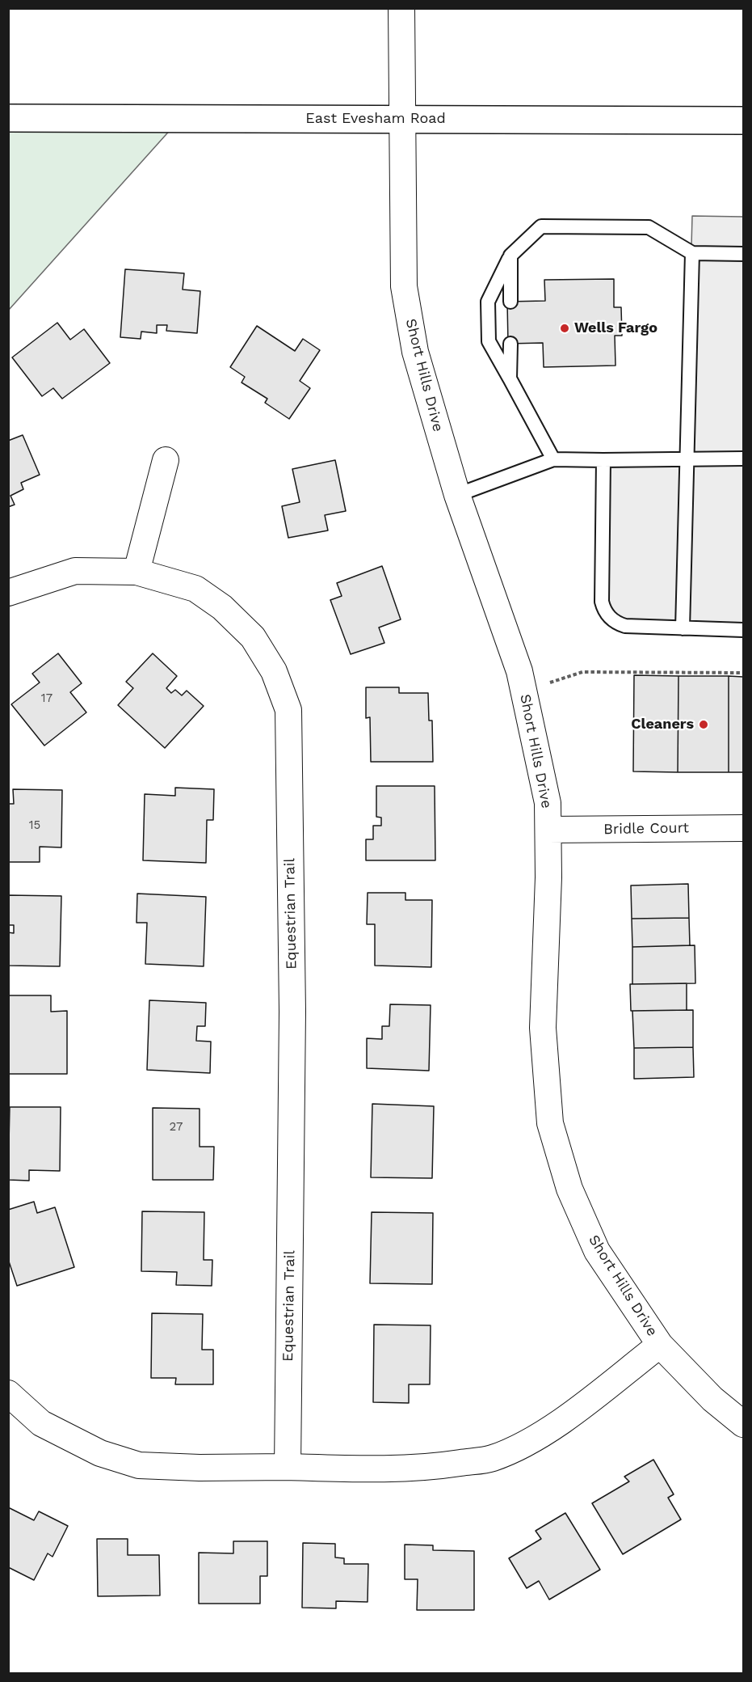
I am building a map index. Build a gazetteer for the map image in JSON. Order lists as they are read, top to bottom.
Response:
{
  "streets": {
    "main road": ["East Evesham Road"],
    "street": ["Short Hills Drive", "Bridle Court", "Equestrian Trail"]
  },
  "crossings": [
    ["East Evesham Road", "Short Hills Drive"],
    ["Short Hills Drive", "Bridle Court"]
  ],
  "places": ["Wells Fargo", "Cleaners"],
  "house_numbers": ["17", "15", "27"]
}
